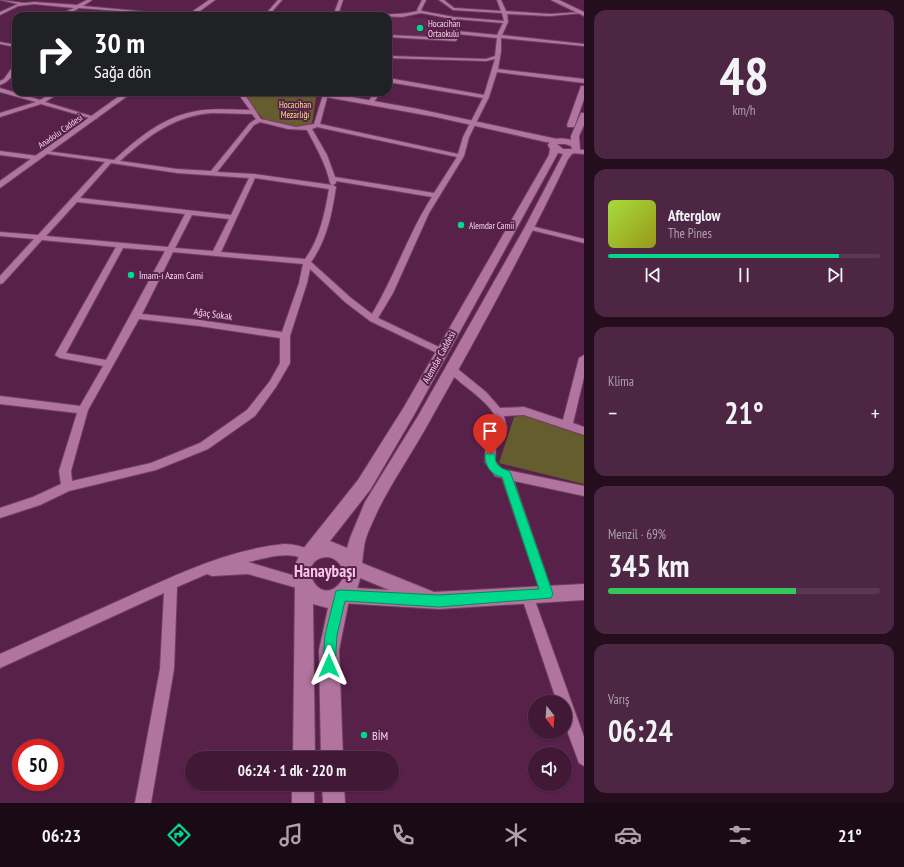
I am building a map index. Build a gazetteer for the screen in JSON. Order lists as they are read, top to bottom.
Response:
{
  "streets": {
    "main road": ["Alemdar Caddesi"],
    "street": ["Anadolu Caddesi", "Ağaç Sokak"]
  },
  "districts": ["Hanaybaşı"],
  "parks": ["Hocacihan Mezarlığı"],
  "places": [
    "Hocacihan Ortaokulu",
    "Alemdar Camii",
    "İmam-ı Azam Cami",
    "BİM"
  ],
  "north": "bottom",
  "page": {
    "tile": [
      ["48", "km/h"],
      "Klima",
      ["Menzil · 69%", "345 km"],
      ["Varış", "06:24"]
    ],
    "turn": ["30 m", "Sağa dön"],
    "song": ["Afterglow", "The Pines"],
    "heat": ["−", "21°", "+"],
    "limit": "50",
    "trip": "06:24 · 1 dk · 220 m",
    "tabs": ["06:23", "21°"]
  }
}
